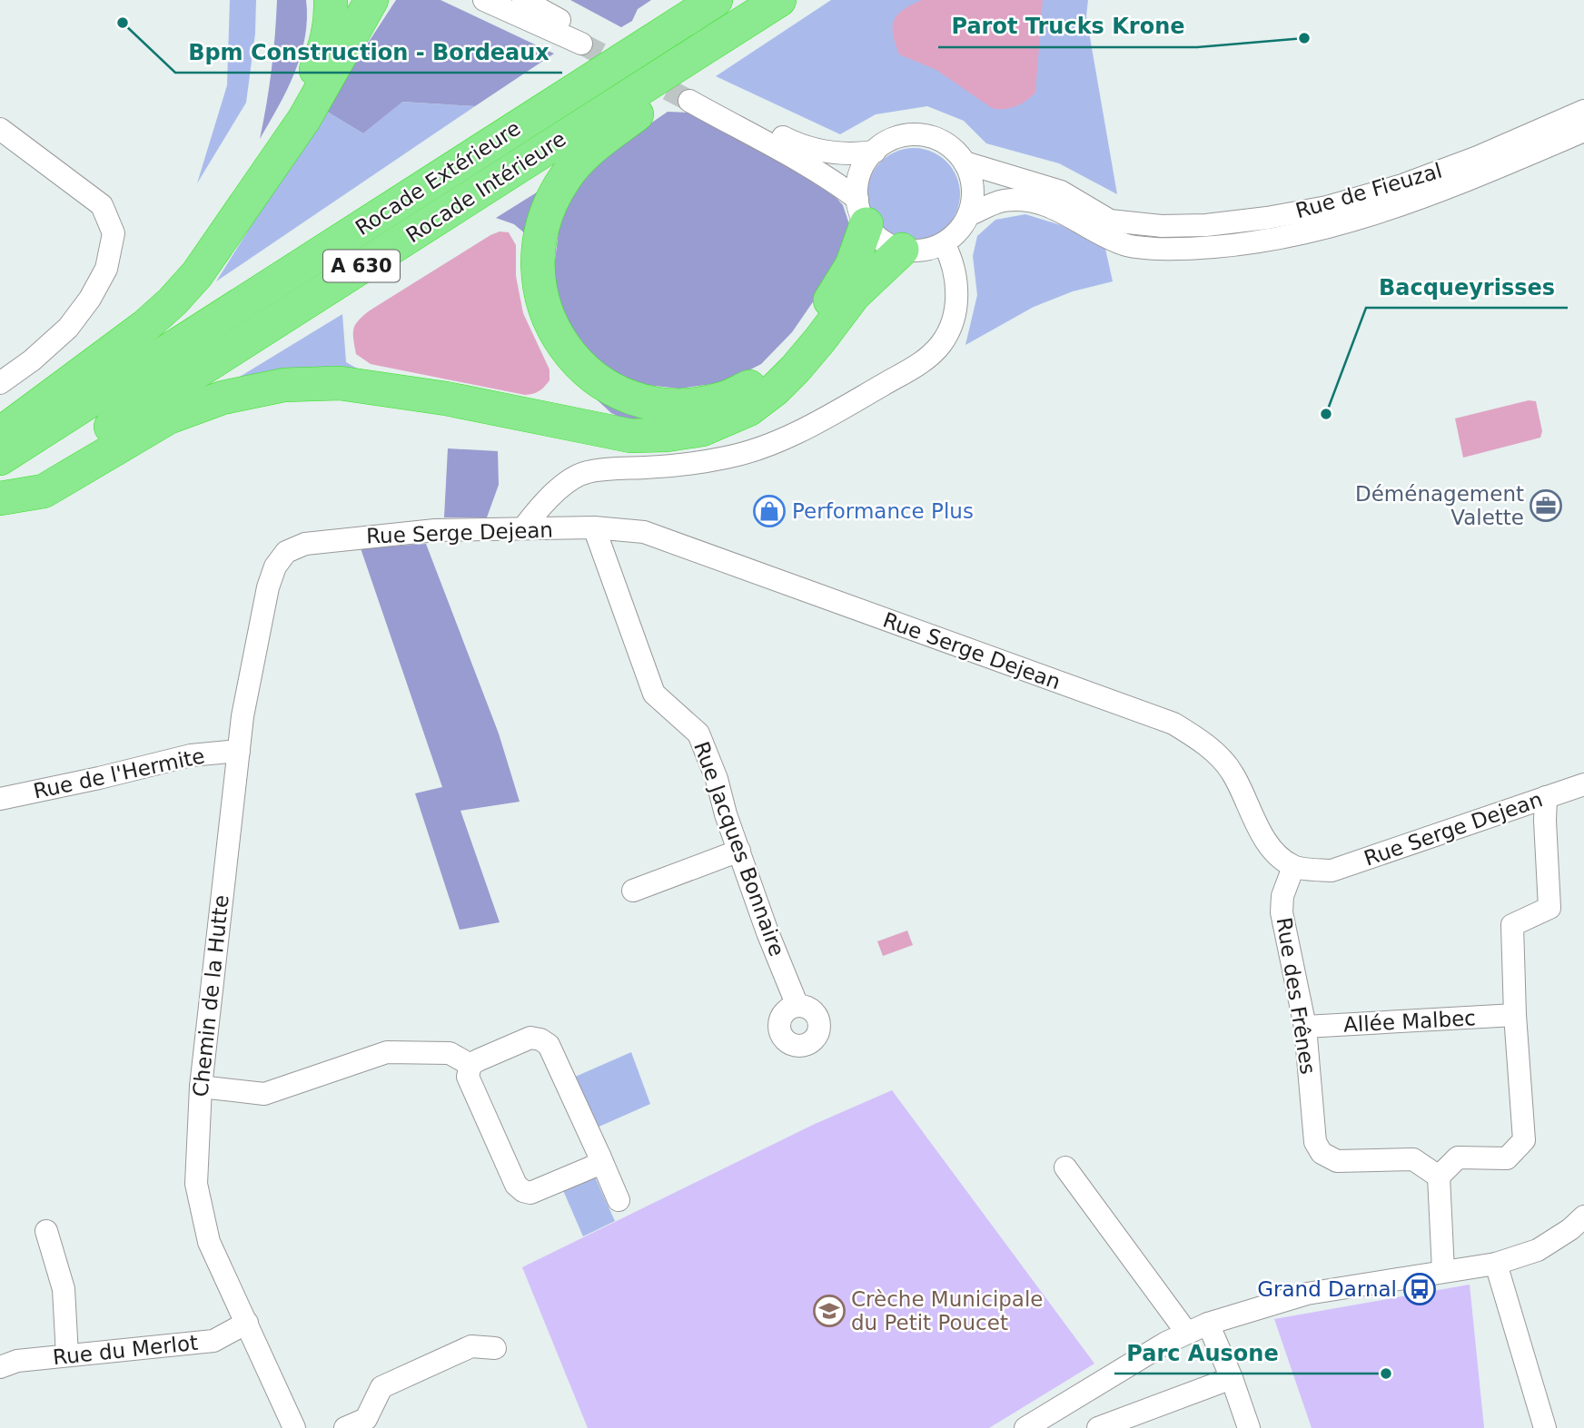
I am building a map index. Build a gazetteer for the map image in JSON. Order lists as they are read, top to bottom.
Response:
{
  "streets": {
    "highway": ["Rocade Extérieure", "Rocade Intérieure", "A 630"],
    "street": [
      "Rue de Fieuzal",
      "Rue Serge Dejean",
      "Rue de l'Hermite",
      "Rue Jacques Bonnaire",
      "Chemin de la Hutte",
      "Rue des Frênes",
      "Allée Malbec",
      "Rue du Merlot"
    ]
  },
  "crossings": [
    ["Rue Serge Dejean", "Rue Jacques Bonnaire"],
    ["Rue Serge Dejean", "Chemin de la Hutte"],
    ["Rue Serge Dejean", "Rue des Frênes"],
    ["Rue de l'Hermite", "Chemin de la Hutte"],
    ["Chemin de la Hutte", "Rue du Merlot"],
    ["Rue des Frênes", "Allée Malbec"]
  ],
  "places": {
    "other": [
      "Bpm Construction - Bordeaux",
      "Parot Trucks Krone",
      "Bacqueyrisses",
      "Parc Ausone"
    ],
    "office": ["Déménagement Valette"],
    "shop": ["Performance Plus"],
    "bus stop": ["Grand Darnal"],
    "school or university": ["Crèche Municipale du Petit Poucet"]
  }
}
